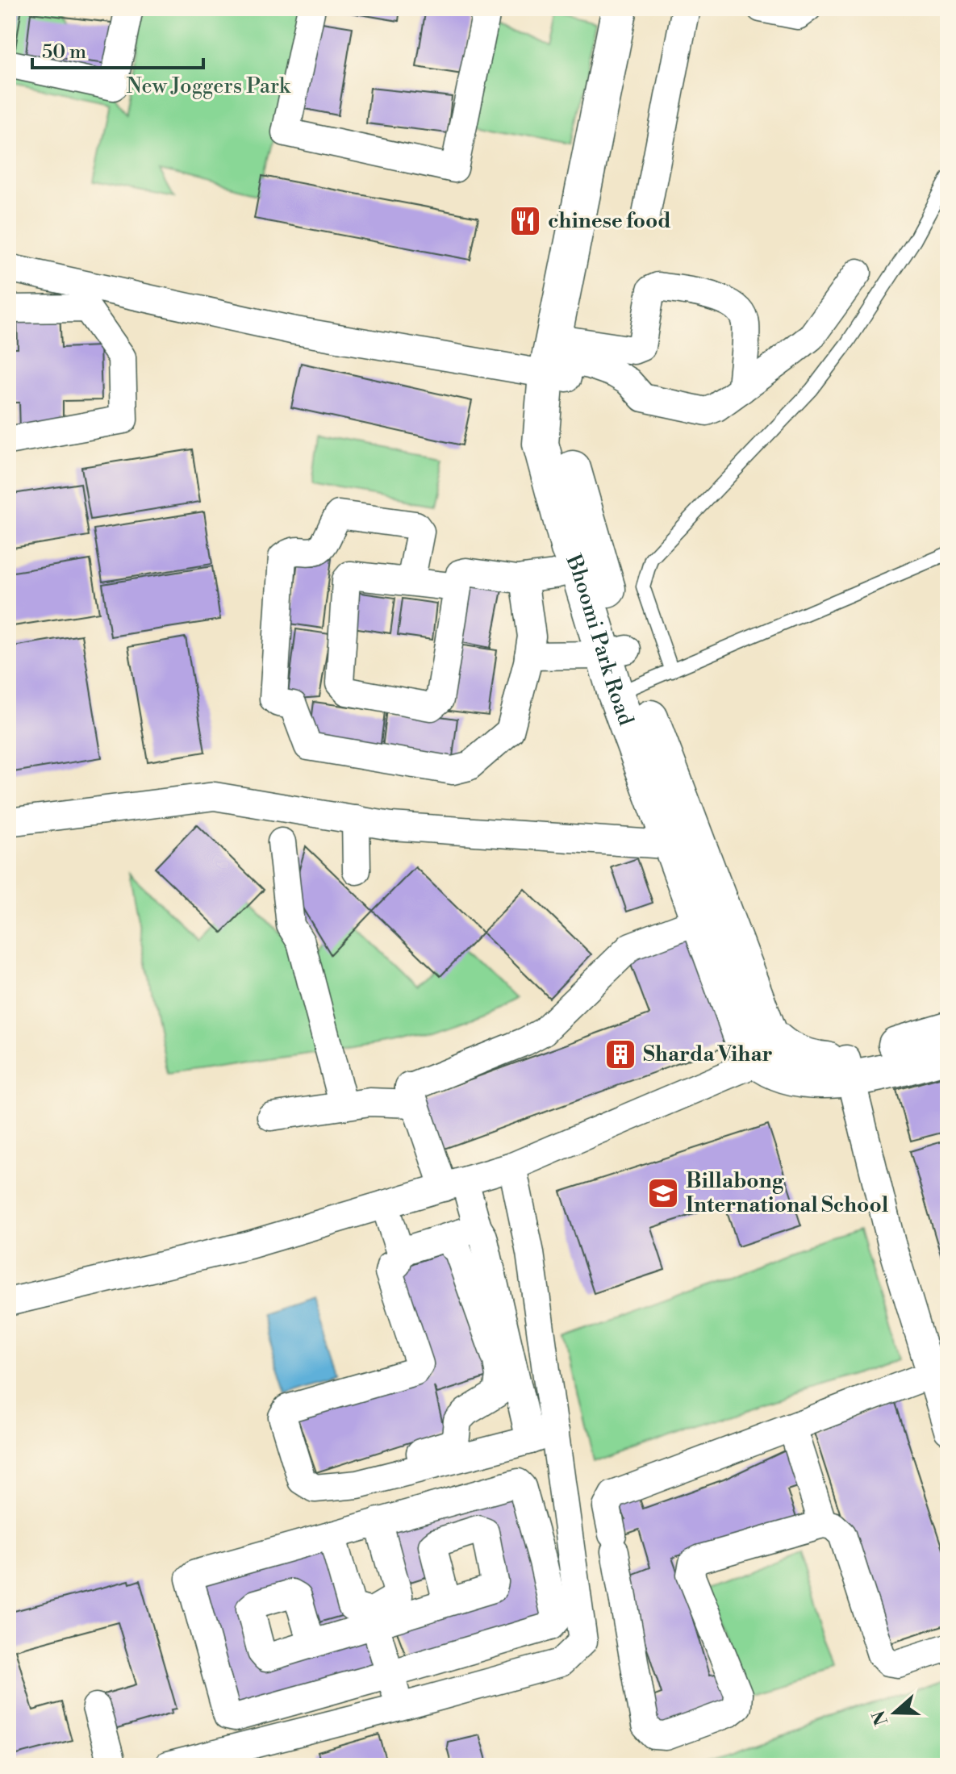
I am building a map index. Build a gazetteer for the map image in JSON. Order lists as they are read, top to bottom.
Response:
{
  "streets": {
    "main road": ["Bhoomi Park Road"]
  },
  "parks": ["New Joggers Park"],
  "places": {
    "restaurant": ["chinese food"],
    "building": ["Sharda Vihar"],
    "school or university": ["Billabong International School"]
  },
  "scale_bar": "50 m",
  "north": "left"
}
